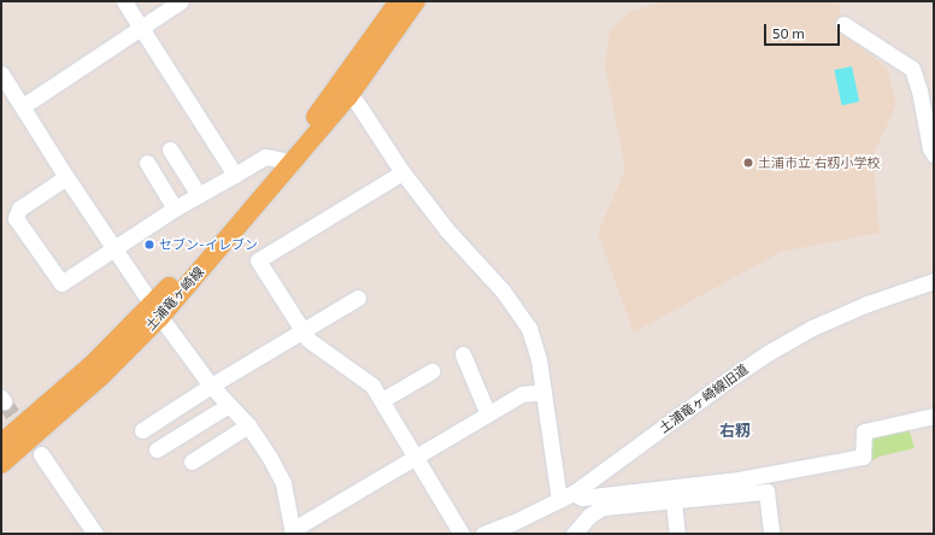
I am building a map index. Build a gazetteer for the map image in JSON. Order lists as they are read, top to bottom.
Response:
{
  "streets": {
    "main road": ["土浦竜ヶ崎線"],
    "street": ["土浦竜ヶ崎線旧道"]
  },
  "districts": ["右籾"],
  "places": ["土浦市立 右籾小学校", "セブン-イレブン"],
  "scale_bar": "50 m"
}
